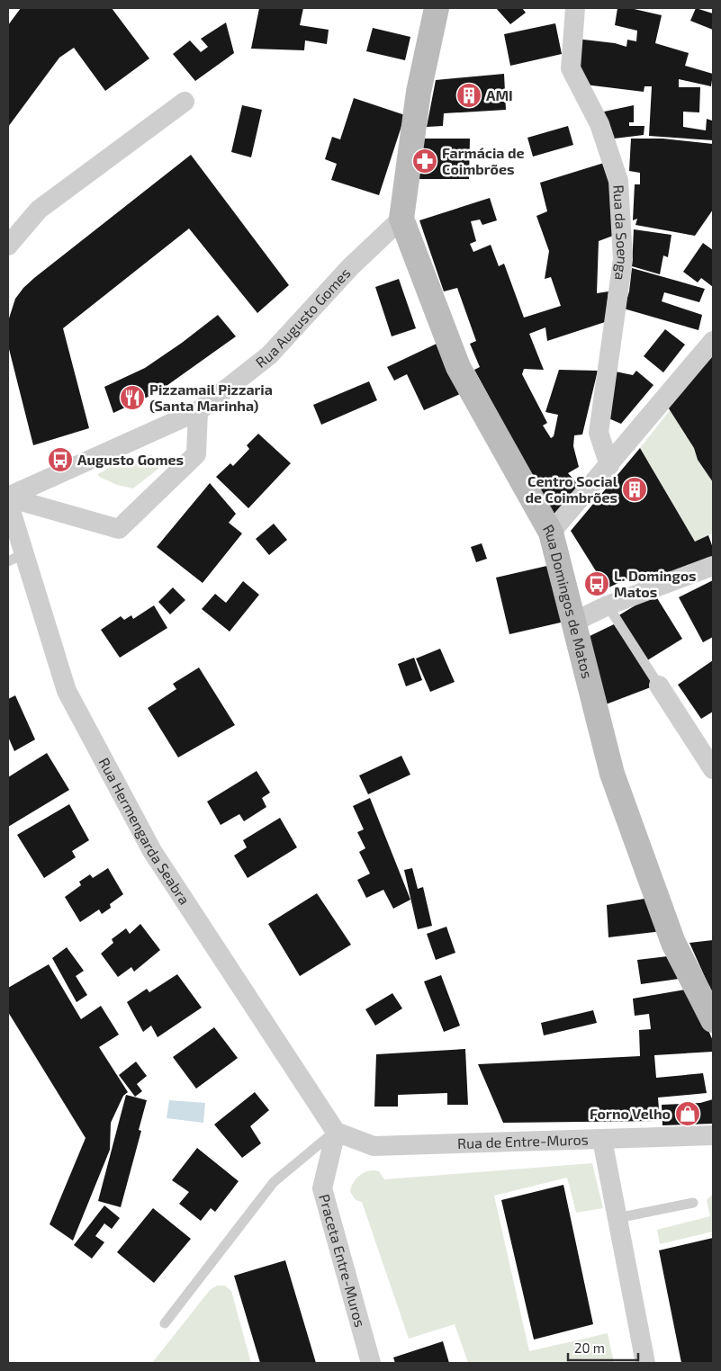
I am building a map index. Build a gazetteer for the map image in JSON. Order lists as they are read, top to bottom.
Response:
{
  "streets": {
    "main road": ["Rua Domingos de Matos"],
    "street": [
      "Rua da Soenga",
      "Rua Augusto Gomes",
      "Rua Hermengarda Seabra",
      "Rua de Entre-Muros",
      "Praceta Entre-Muros"
    ]
  },
  "crossings": [
    ["Rua Augusto Gomes", "Rua Domingos de Matos"],
    ["Rua Hermengarda Seabra", "Rua de Entre-Muros"],
    ["Rua Hermengarda Seabra", "Praceta Entre-Muros"],
    ["Rua de Entre-Muros", "Praceta Entre-Muros"]
  ],
  "places": {
    "building": ["AMI", "Centro Social de Coimbrões"],
    "pharmacy": ["Farmácia de Coimbrões"],
    "restaurant": ["Pizzamail Pizzaria (Santa Marinha)"],
    "bus stop": ["Augusto Gomes", "L. Domingos Matos"],
    "shop": ["Forno Velho"]
  },
  "scale_bar": "20 m"
}
